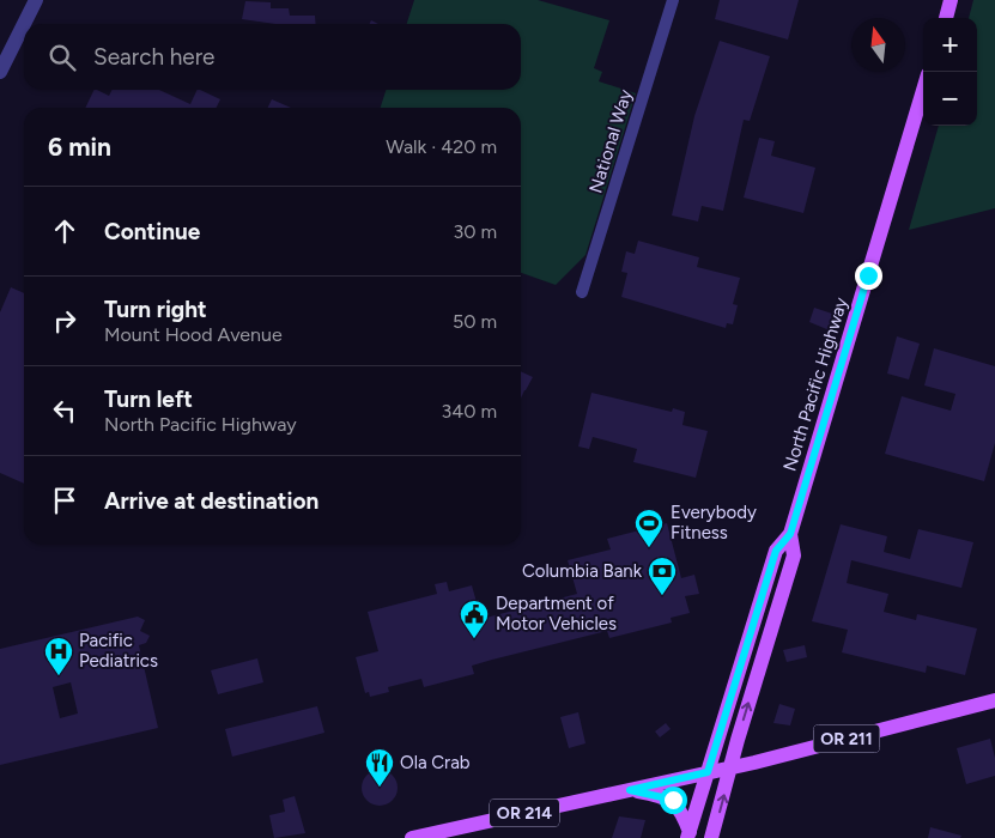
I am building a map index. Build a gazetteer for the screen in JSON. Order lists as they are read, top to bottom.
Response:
{
  "streets": {
    "main road": ["North Pacific Highway", "OR 211", "OR 214"],
    "street": ["National Way"]
  },
  "crossings": [
    ["North Pacific Highway", "OR 211"],
    ["North Pacific Highway", "OR 214"],
    ["OR 211", "OR 214"]
  ],
  "places": {
    "sports": ["Everybody Fitness"],
    "bank": ["Columbia Bank"],
    "public building": ["Department of Motor Vehicles"],
    "hospital": ["Pacific Pediatrics"],
    "restaurant": ["Ola Crab"]
  },
  "north": "top",
  "page": {
    "map_buttons": ["+", "−"],
    "search": "Search here",
    "heading": ["6 min", "Walk · 420 m"],
    "list": [
      ["Continue", "30 m"],
      ["Turn right", "Mount Hood Avenue", "50 m"],
      ["Turn left", "North Pacific Highway", "340 m"],
      "Arrive at destination"
    ]
  }
}
